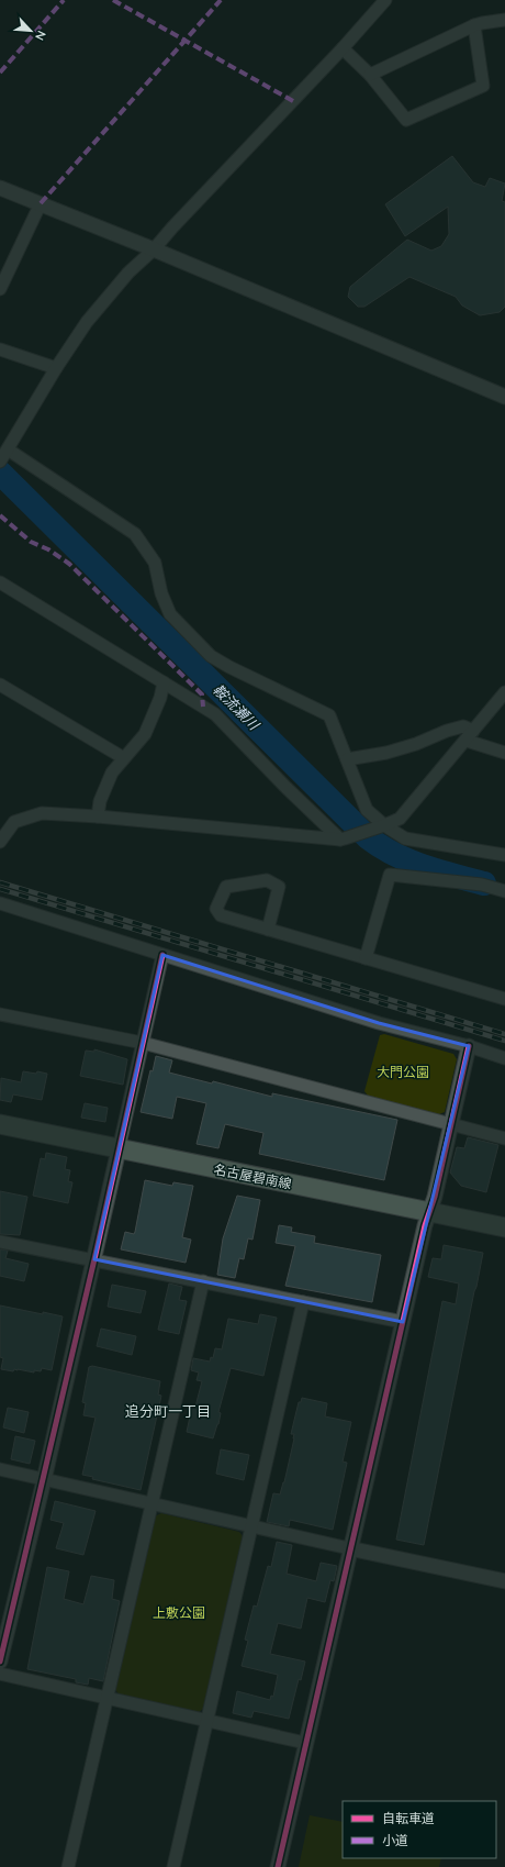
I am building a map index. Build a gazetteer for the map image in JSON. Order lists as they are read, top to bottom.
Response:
{
  "streets": {
    "main road": ["名古屋碧南線"]
  },
  "districts": ["追分町一丁目"],
  "water": ["鞍流瀬川"],
  "parks": ["大門公園", "上敷公園"],
  "legend": ["自転車道", "小道"],
  "north": "bottom right"
}
